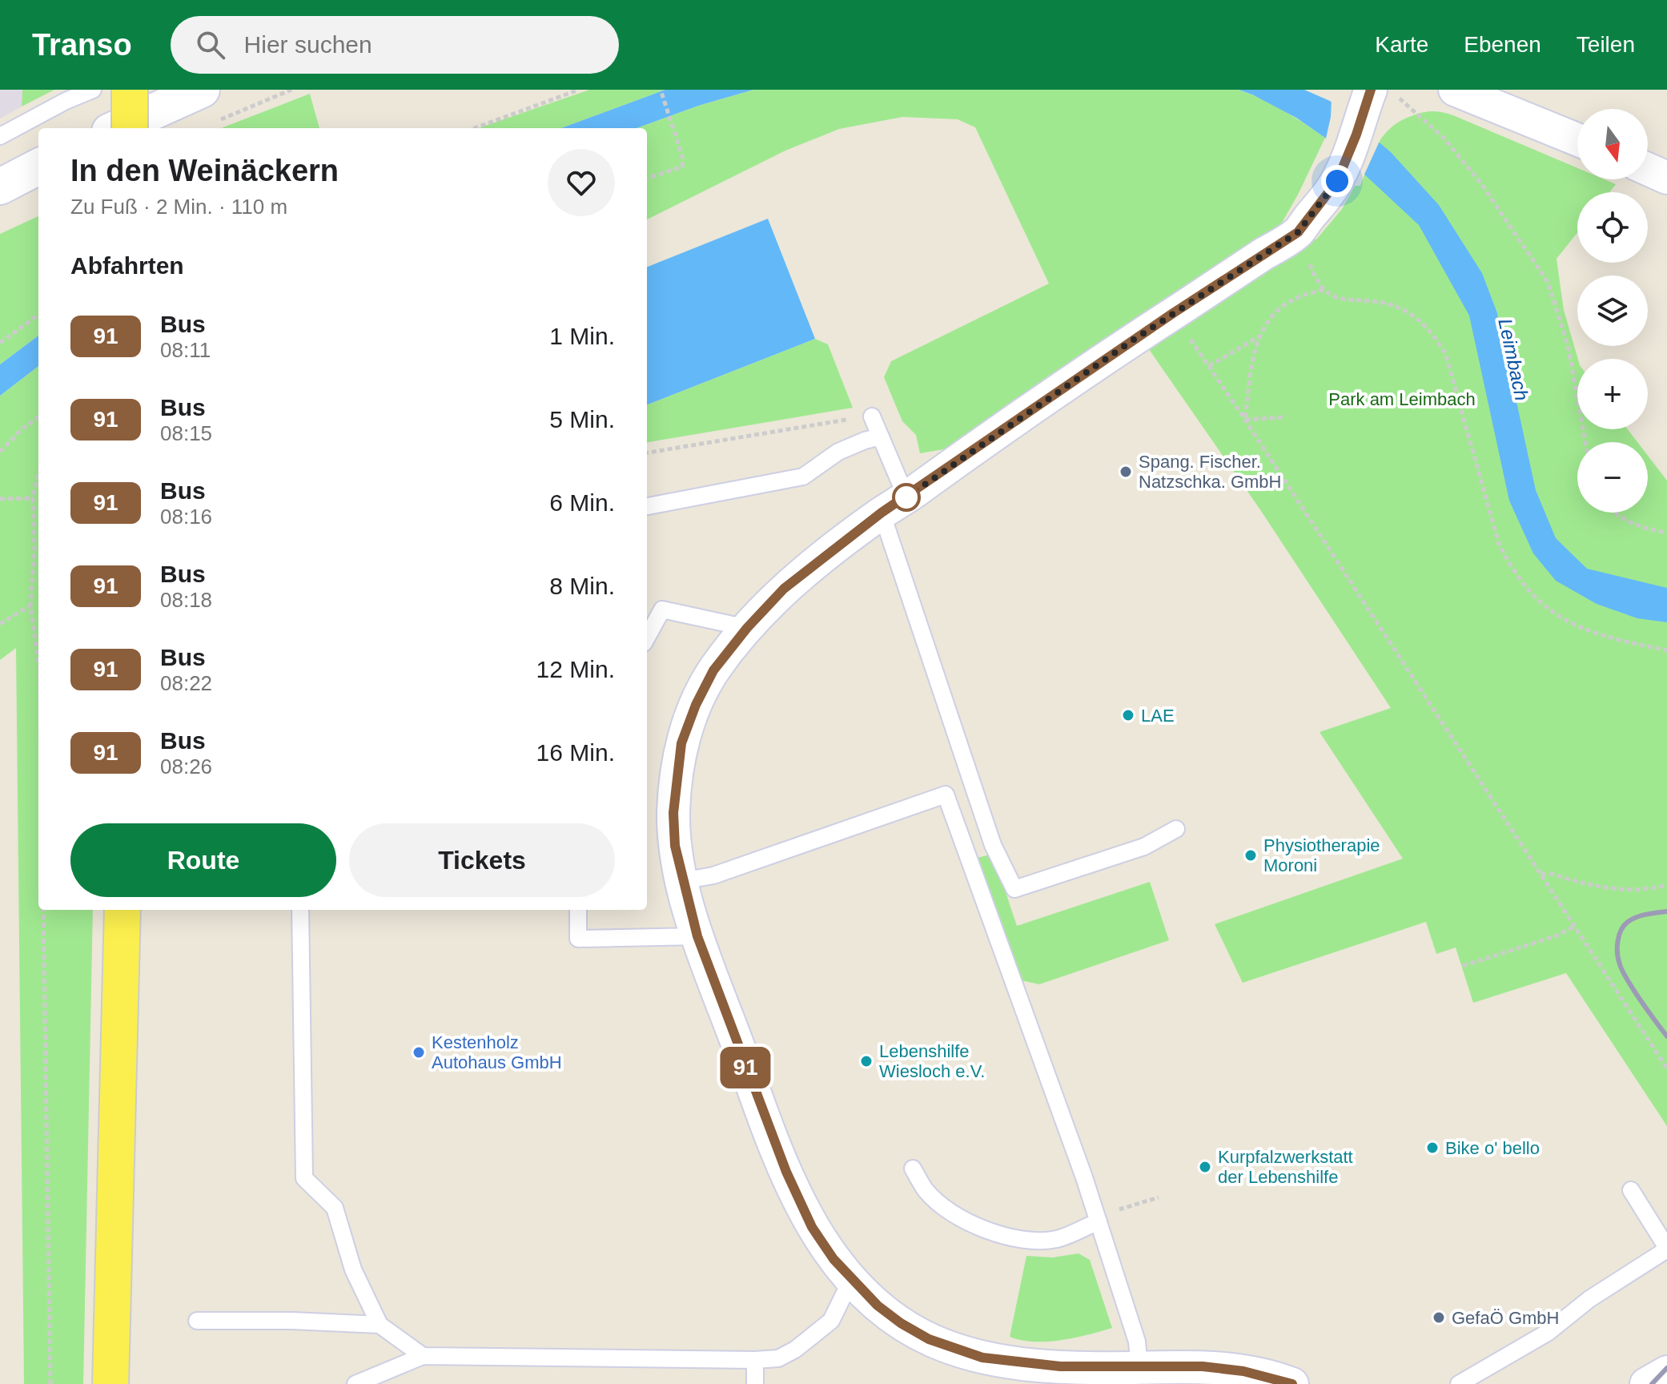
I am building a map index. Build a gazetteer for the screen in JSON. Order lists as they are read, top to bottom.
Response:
{
  "water": ["Leimbach"],
  "parks": ["Park am Leimbach"],
  "places": [
    "Spang. Fischer. Natzschka. GmbH",
    "LAE",
    "Physiotherapie Moroni",
    "Kestenholz Autohaus GmbH",
    "Lebenshilfe Wiesloch e.V.",
    "Bike o' bello",
    "Kurpfalzwerkstatt der Lebenshilfe",
    "GefaÖ GmbH"
  ],
  "lines": ["bus line 91"],
  "north": "bottom",
  "page": {
    "header": "Transo",
    "search": "Hier suchen",
    "nav": ["Karte", "Ebenen", "Teilen"],
    "on_map": "91",
    "map_buttons": ["+", "−"],
    "heading": [
      ["In den Weinäckern", "Zu Fuß · 2 Min. · 110 m"],
      "Abfahrten"
    ],
    "list": [
      {
        "mark": "91",
        "name": "Bus",
        "note": "08:11",
        "value": "1 Min."
      },
      {
        "mark": "91",
        "name": "Bus",
        "note": "08:15",
        "value": "5 Min."
      },
      {
        "mark": "91",
        "name": "Bus",
        "note": "08:16",
        "value": "6 Min."
      },
      {
        "mark": "91",
        "name": "Bus",
        "note": "08:18",
        "value": "8 Min."
      },
      {
        "mark": "91",
        "name": "Bus",
        "note": "08:22",
        "value": "12 Min."
      },
      {
        "mark": "91",
        "name": "Bus",
        "note": "08:26",
        "value": "16 Min."
      }
    ],
    "buttons": ["Route", "Tickets"]
  }
}
